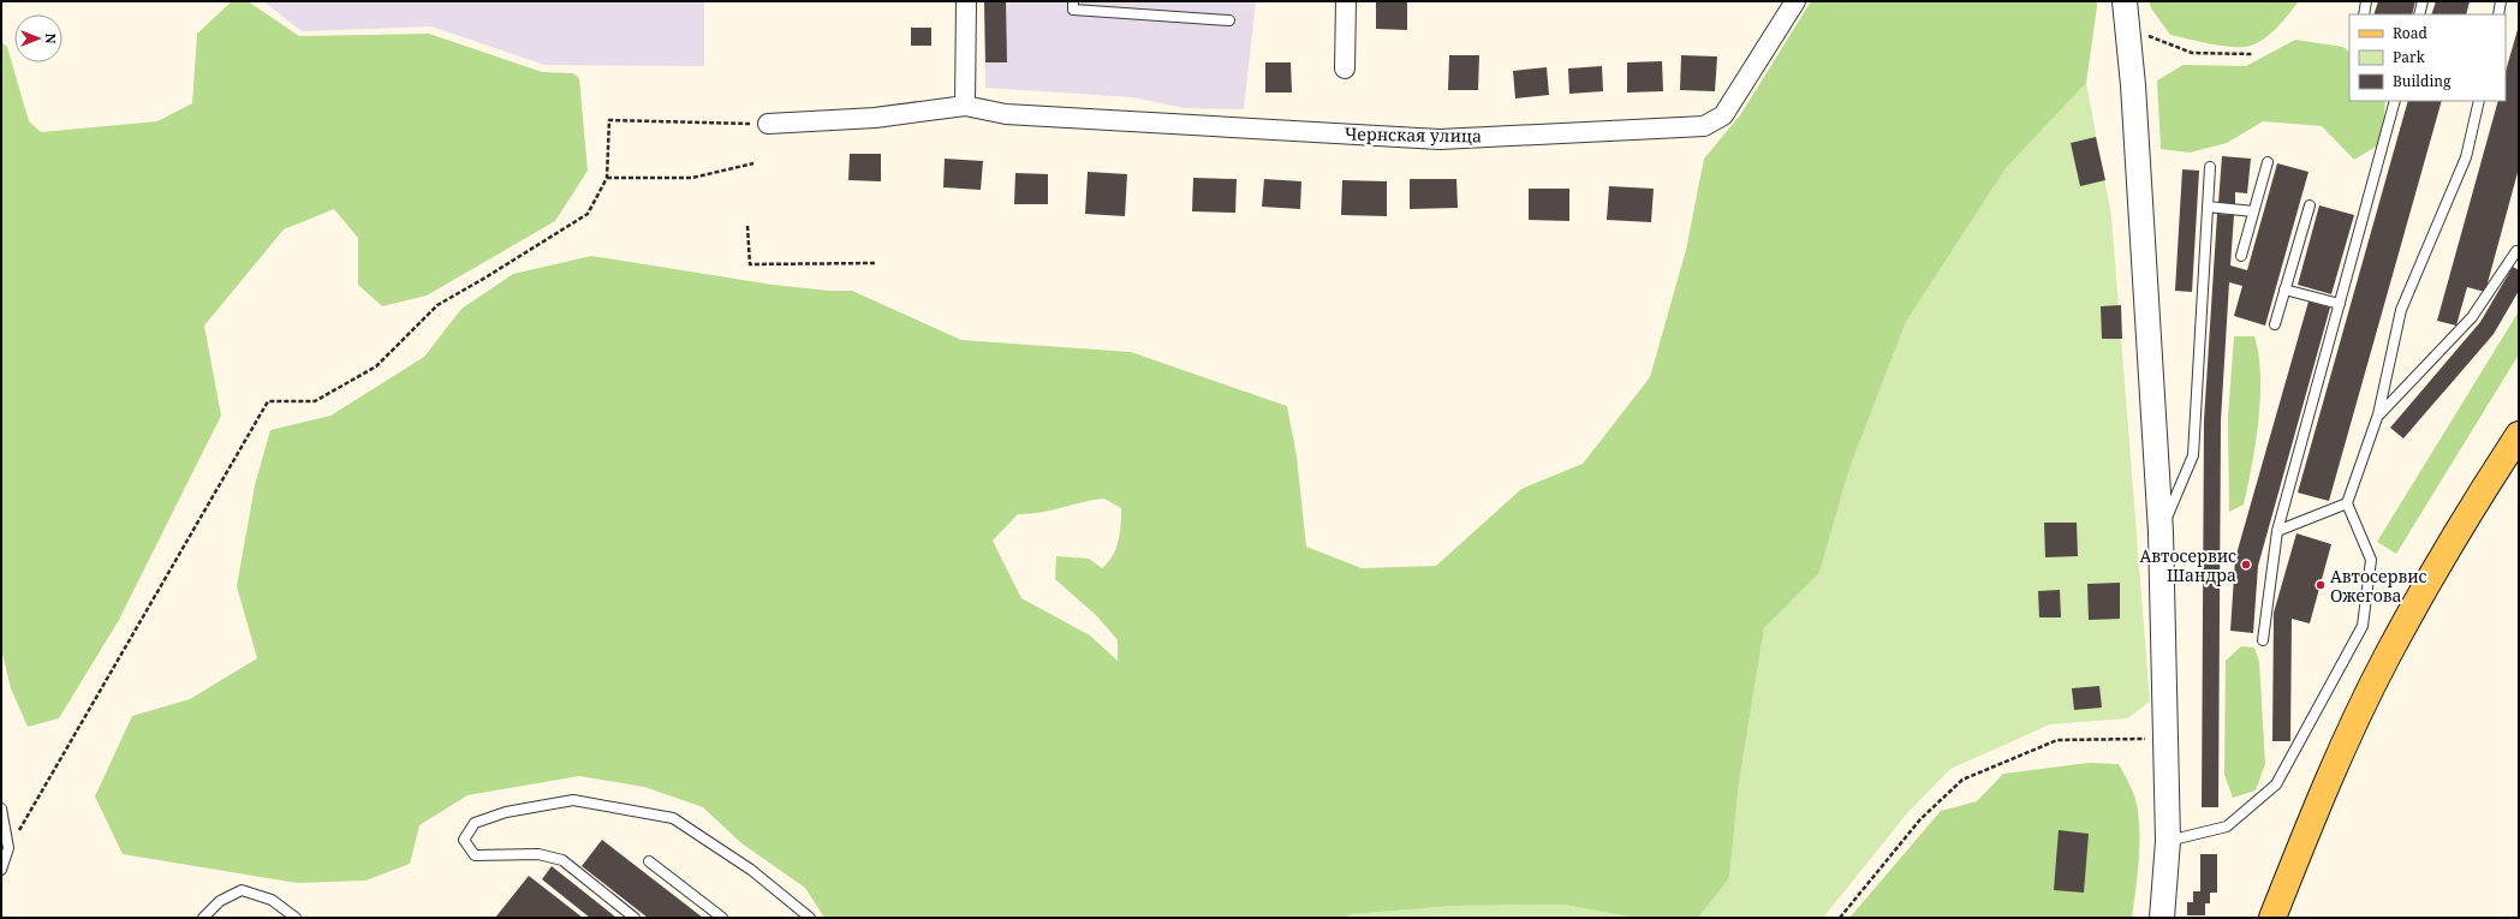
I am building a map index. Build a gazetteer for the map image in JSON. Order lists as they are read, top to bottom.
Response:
{
  "streets": {
    "street": ["Чернская улица"]
  },
  "places": ["Автосервис Шандра", "Автосервис Ожегова"],
  "legend": ["Road", "Park", "Building"],
  "north": "right"
}
